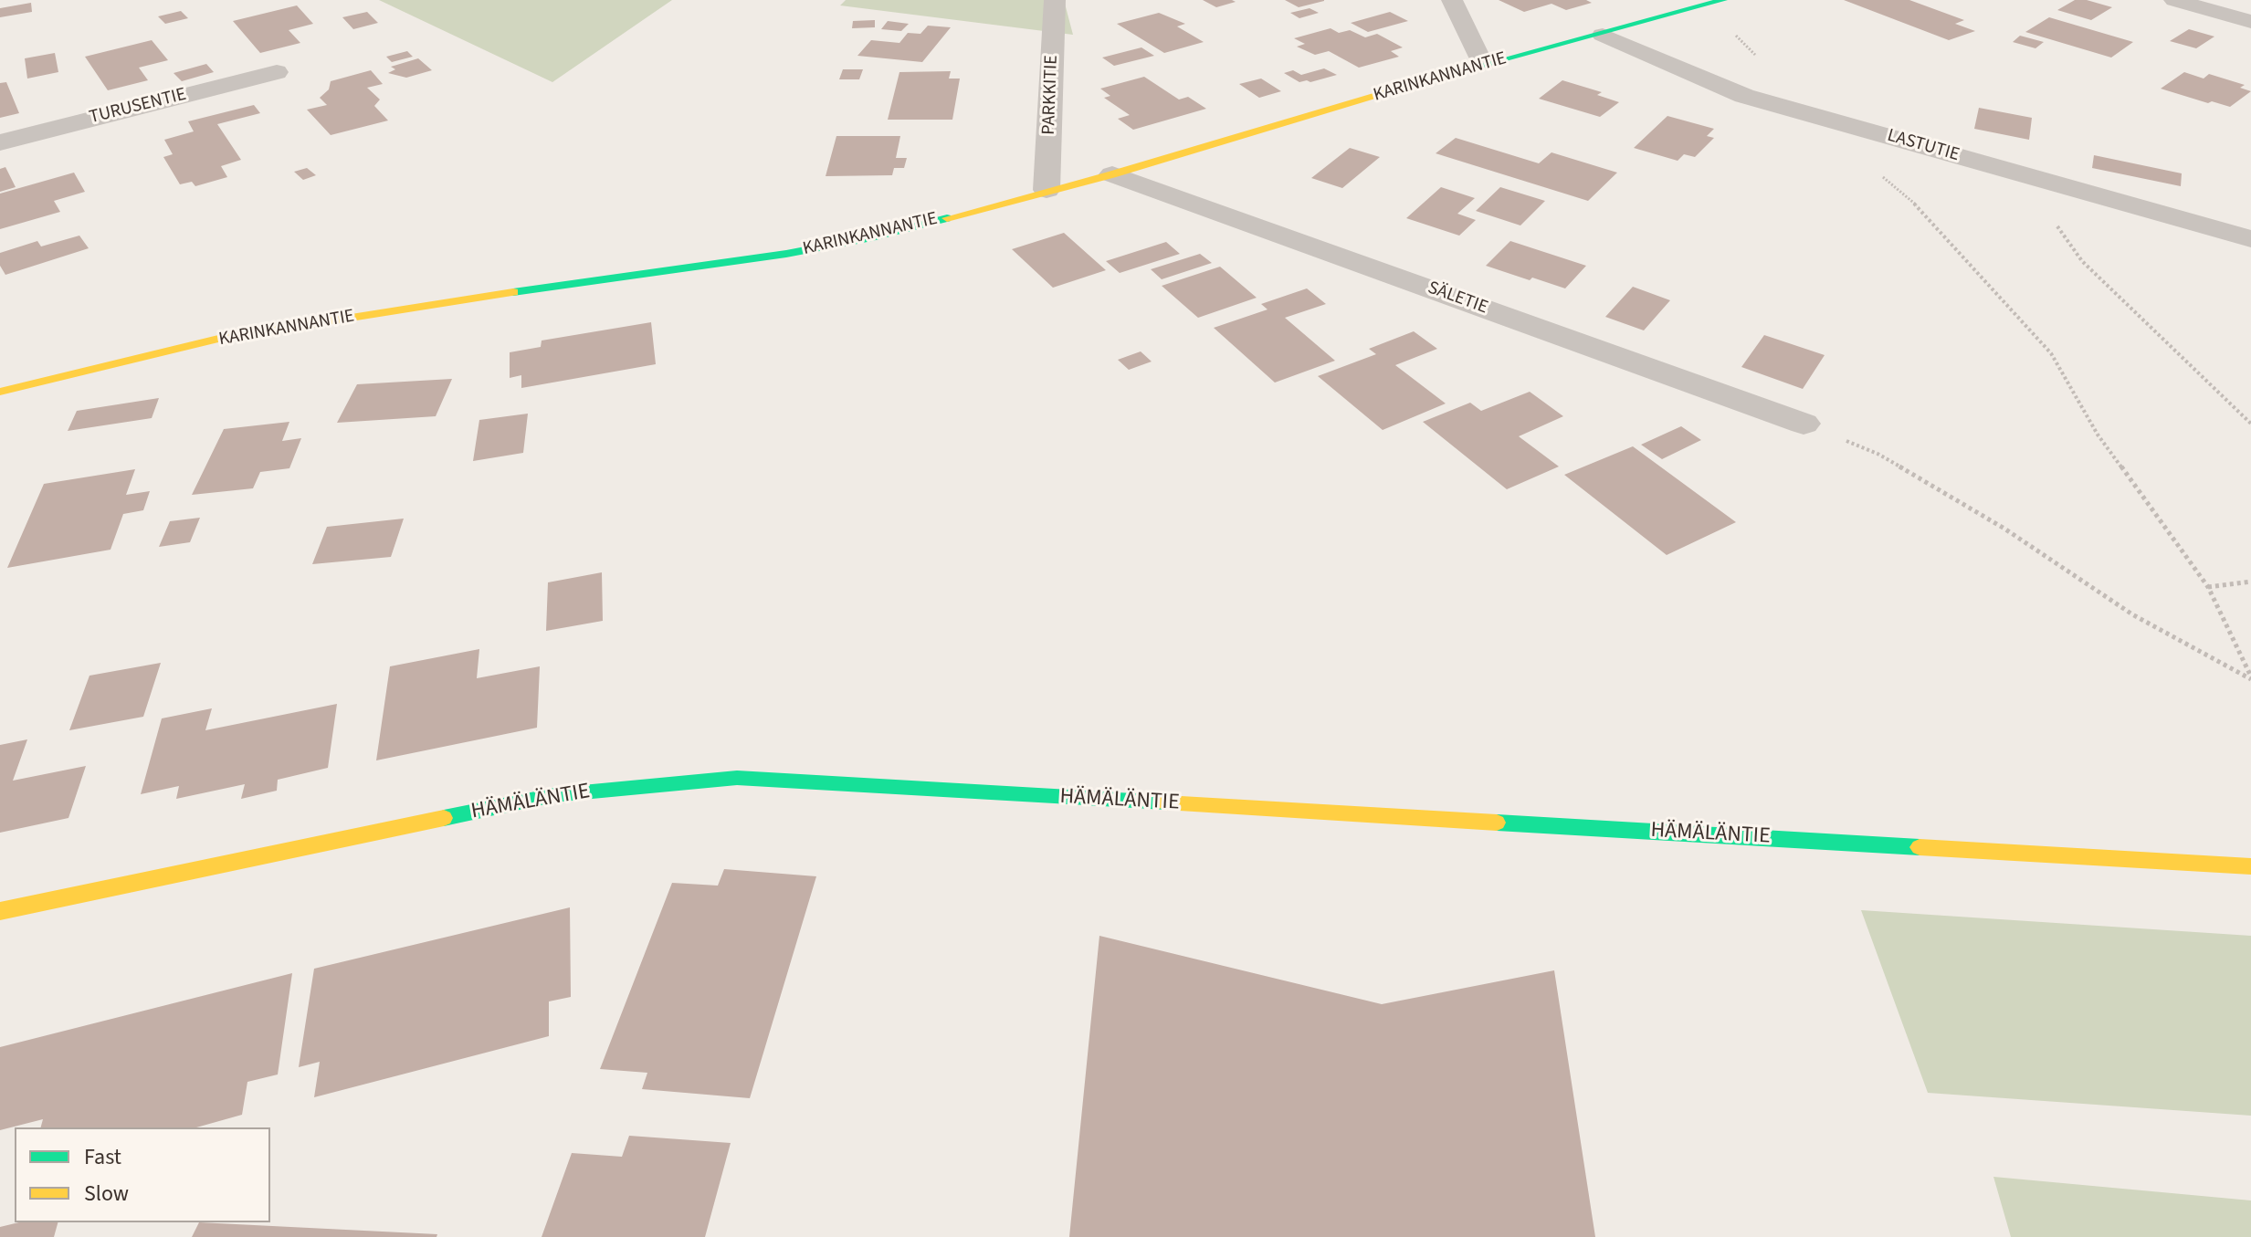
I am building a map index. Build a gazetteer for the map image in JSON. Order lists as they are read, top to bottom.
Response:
{
  "streets": {
    "street": [
      "KARINKANNANTIE",
      "PARKKITIE",
      "TURUSENTIE",
      "LASTUTIE",
      "SÄLETIE",
      "HÄMÄLÄNTIE"
    ]
  },
  "crossings": [
    ["KARINKANNANTIE", "PARKKITIE"],
    ["KARINKANNANTIE", "LASTUTIE"],
    ["KARINKANNANTIE", "SÄLETIE"]
  ],
  "legend": ["Fast", "Slow"]
}
